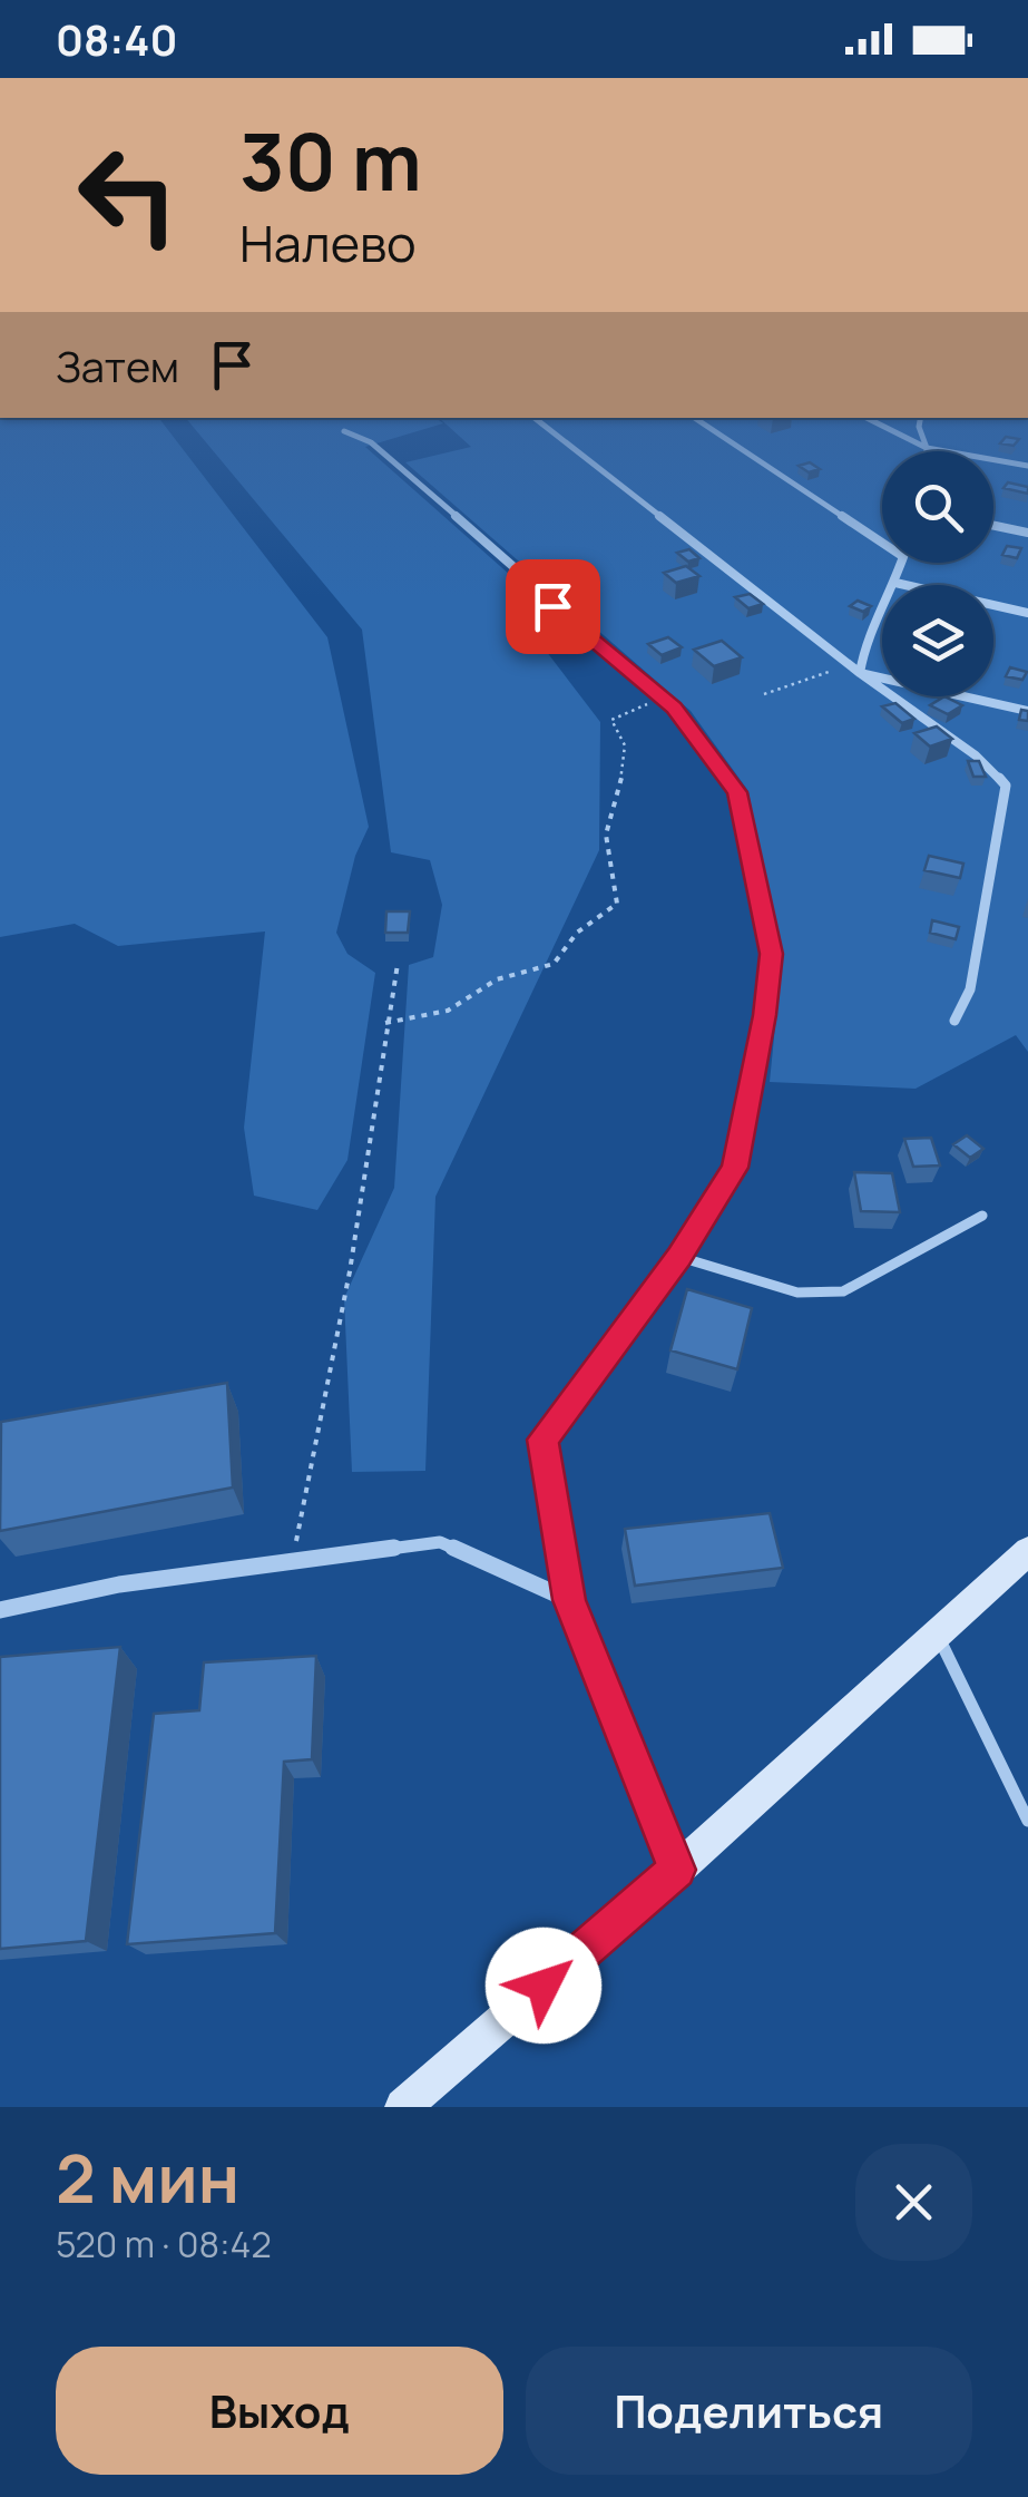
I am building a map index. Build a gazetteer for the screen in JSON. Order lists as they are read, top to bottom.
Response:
{
  "page": {
    "status": "08:40",
    "turn": ["30 m", "Налево"],
    "then": "Затем",
    "heading": ["2 мин", "520 m · 08:42"],
    "buttons": ["Выход", "Поделиться"]
  }
}
